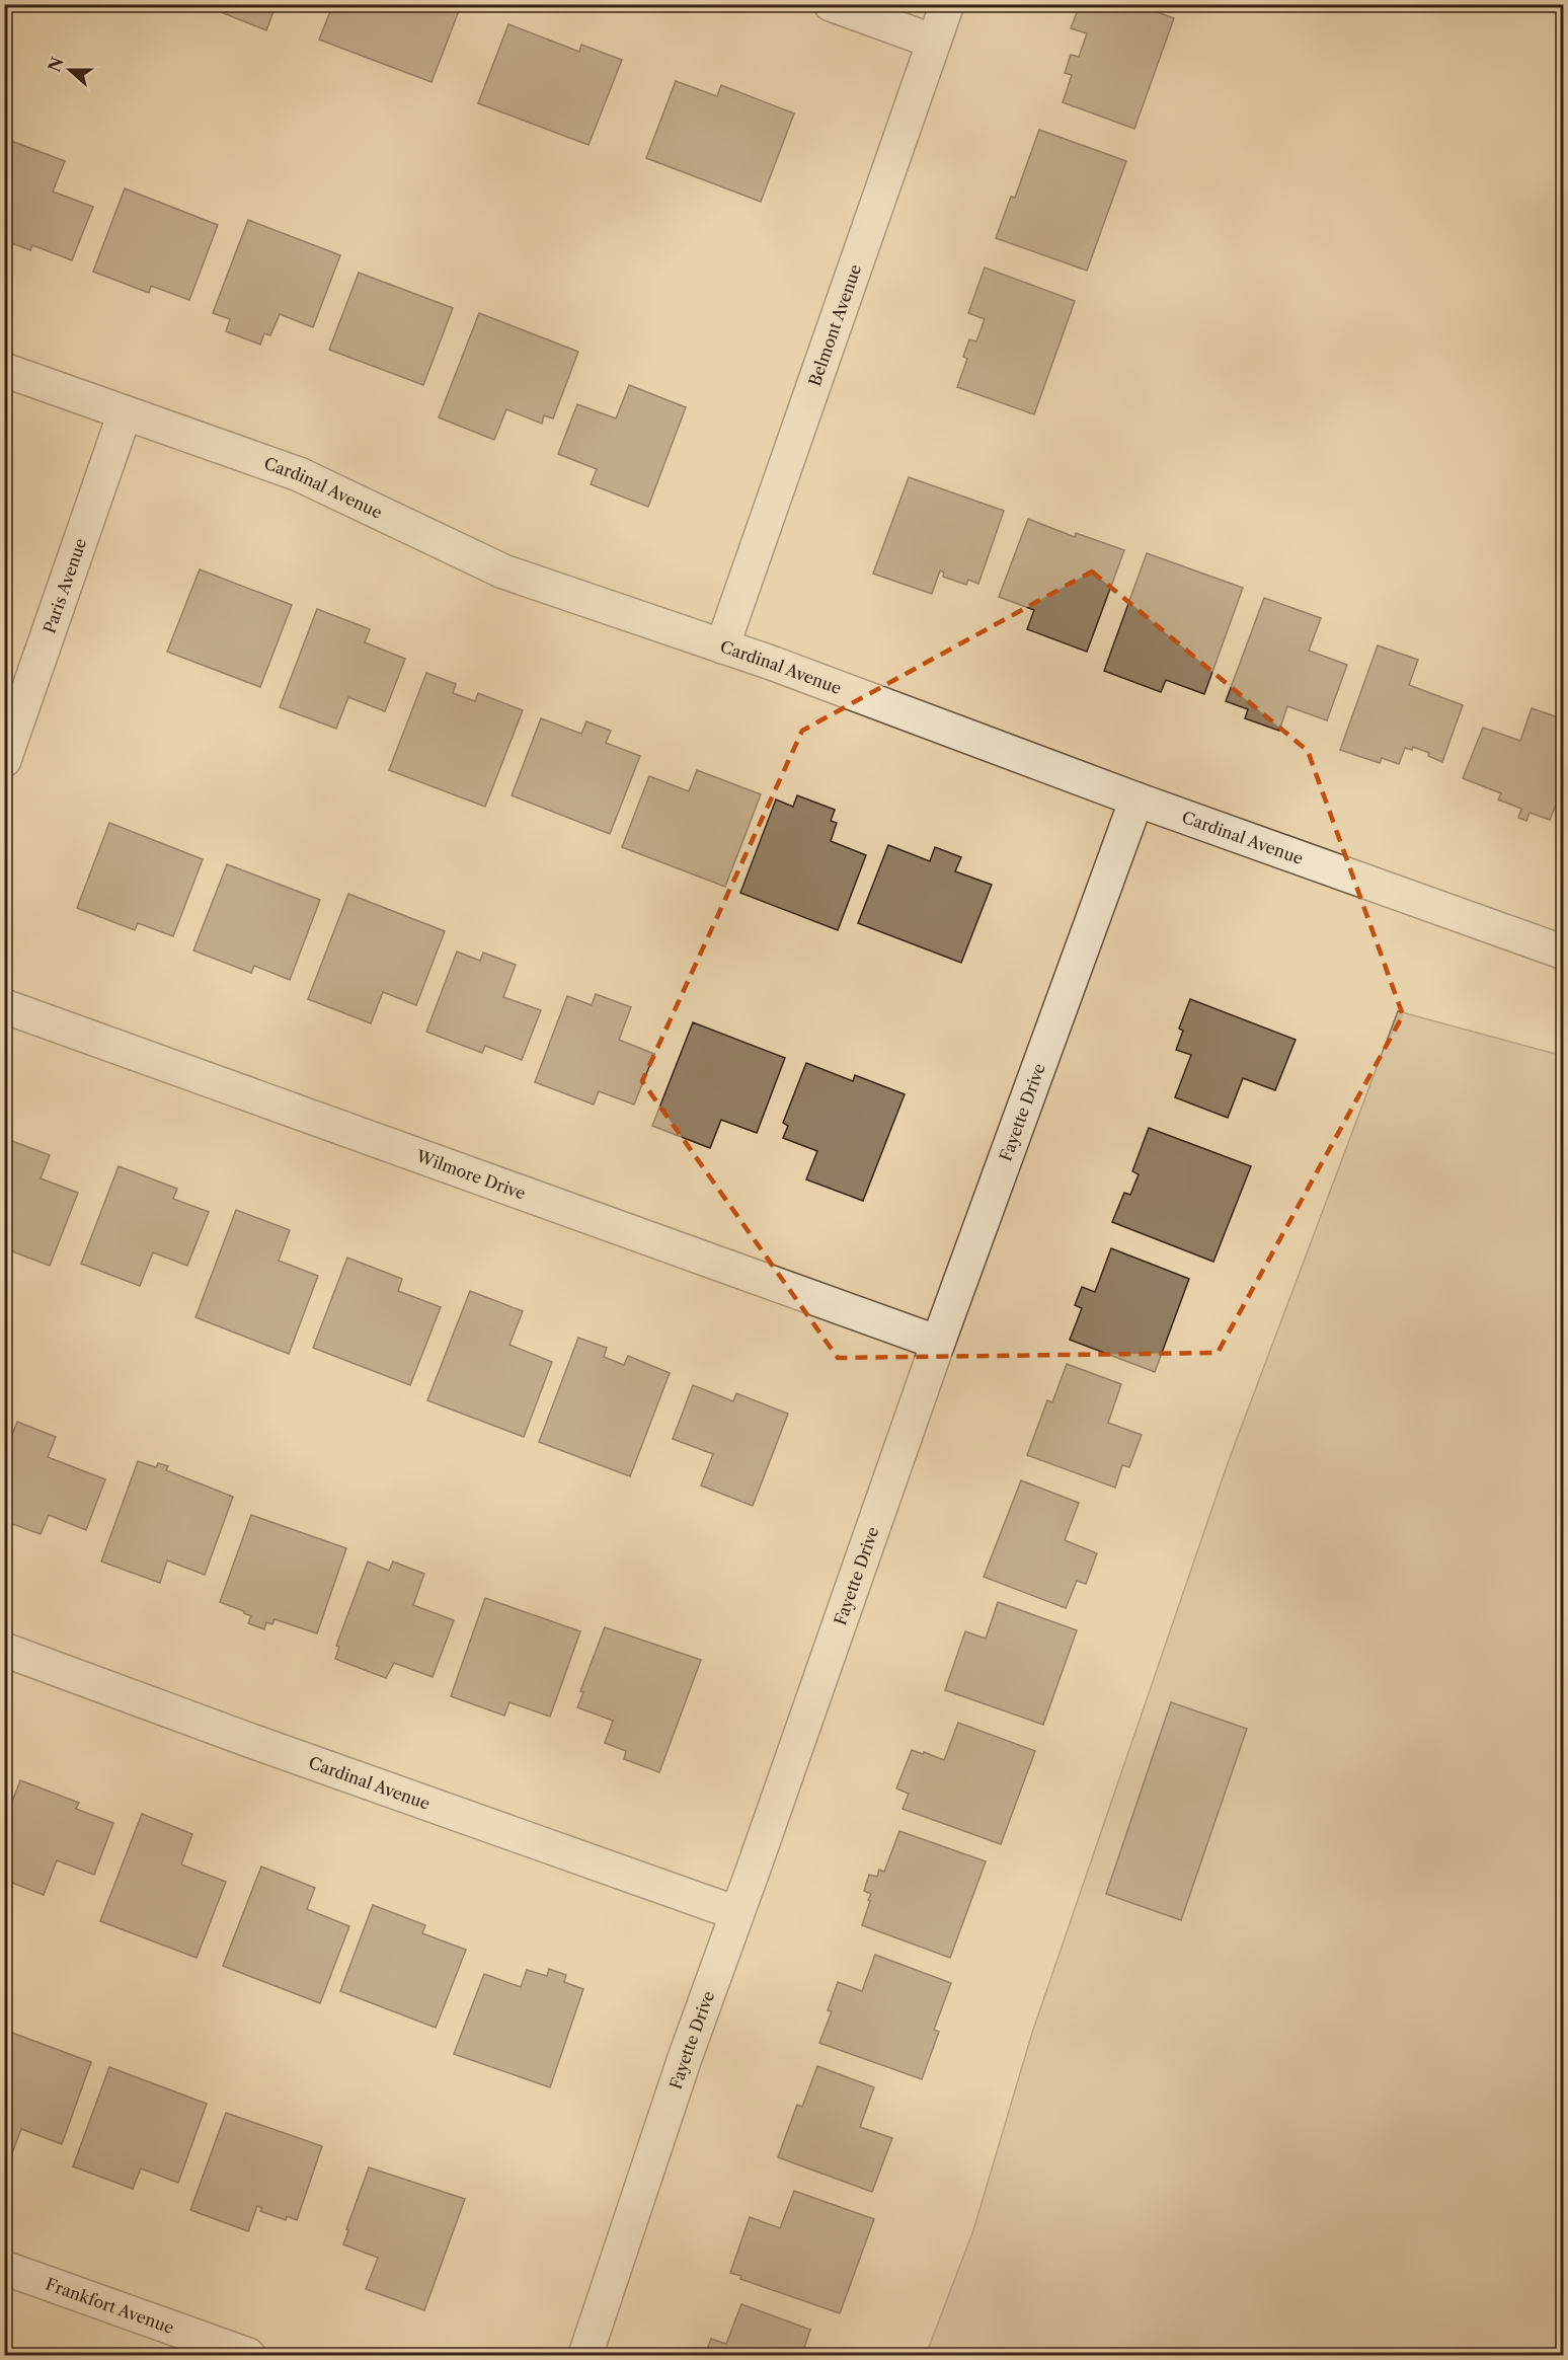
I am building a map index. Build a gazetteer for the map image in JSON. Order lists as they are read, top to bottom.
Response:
{
  "streets": {
    "street": [
      "Belmont Avenue",
      "Cardinal Avenue",
      "Paris Avenue",
      "Fayette Drive",
      "Wilmore Drive",
      "Frankfort Avenue"
    ]
  },
  "crossings": [
    ["Belmont Avenue", "Cardinal Avenue"],
    ["Cardinal Avenue", "Paris Avenue"],
    ["Cardinal Avenue", "Fayette Drive"],
    ["Fayette Drive", "Wilmore Drive"]
  ],
  "north": "left"
}
